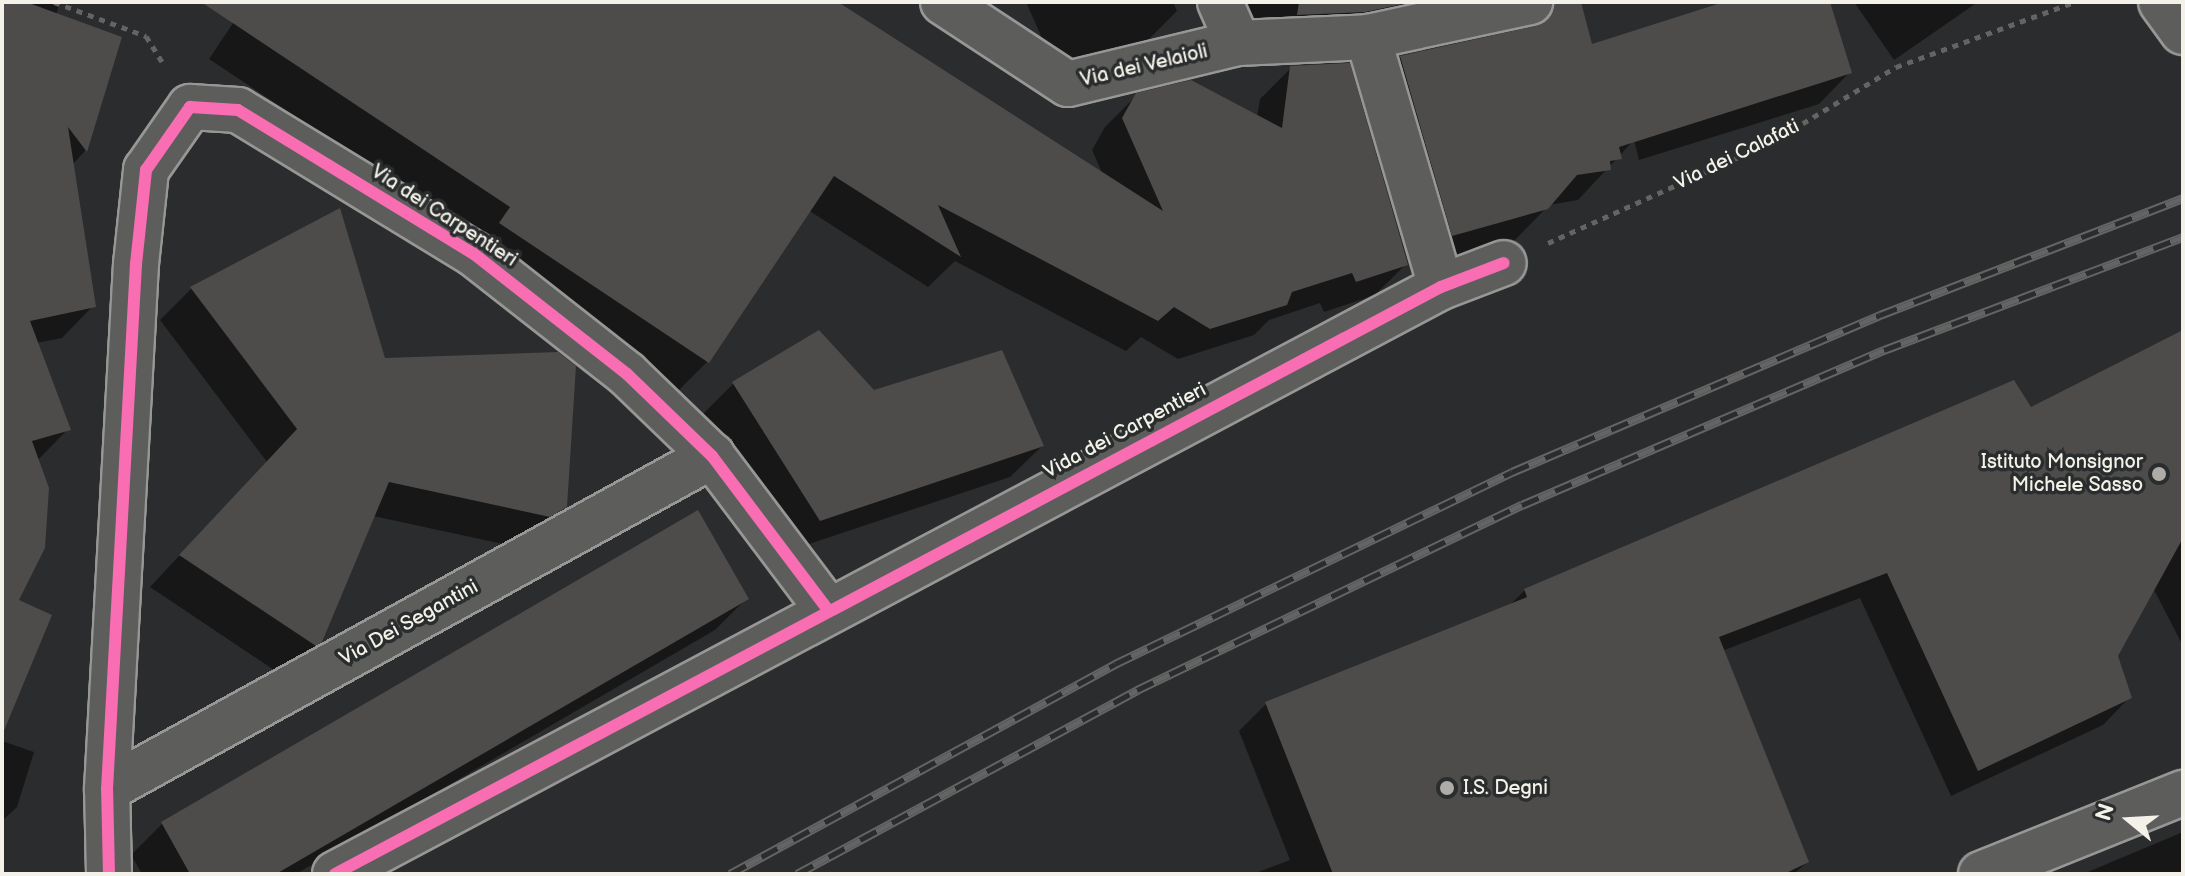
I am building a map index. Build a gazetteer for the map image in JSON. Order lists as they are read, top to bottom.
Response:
{
  "streets": {
    "street": [
      "Via dei Velaioli",
      "Via dei Carpentieri",
      "Vida dei Carpentieri",
      "Via Dei Segantini"
    ],
    "path": ["Via dei Calafati"]
  },
  "crossings": [
    ["Via dei Carpentieri", "Vida dei Carpentieri"],
    ["Via dei Carpentieri", "Via Dei Segantini"]
  ],
  "places": ["Istituto Monsignor Michele Sasso", "I.S. Degni"],
  "north": "left"
}
